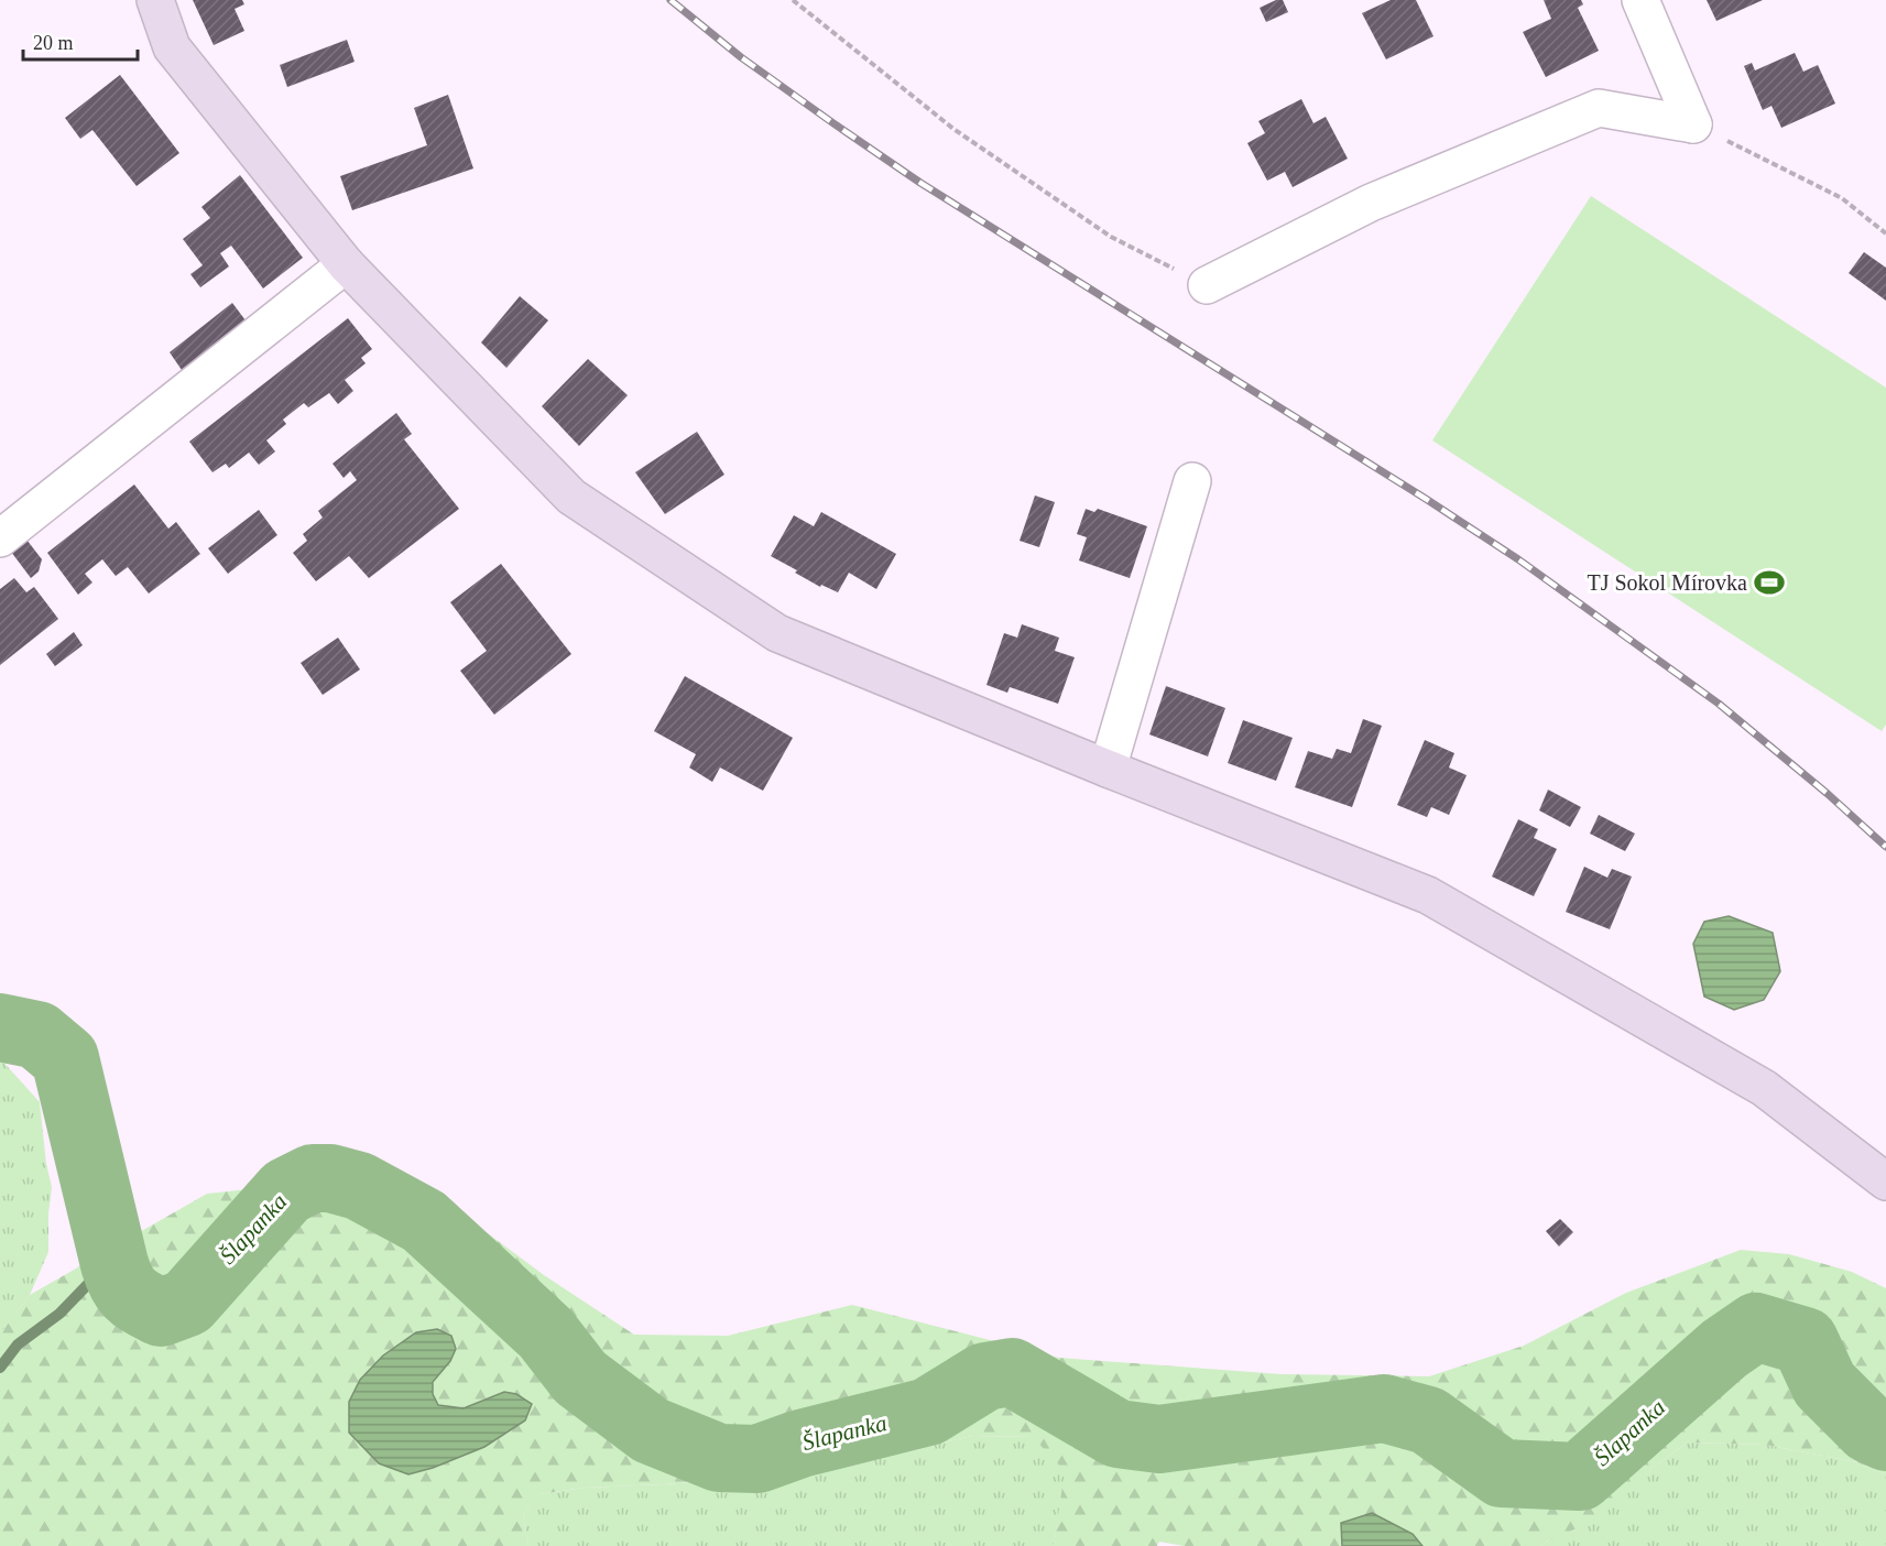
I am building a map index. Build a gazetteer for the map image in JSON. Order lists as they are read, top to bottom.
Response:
{
  "water": ["Šlapanka"],
  "places": {
    "sports": ["TJ Sokol Mírovka"]
  },
  "scale_bar": "20 m"
}
